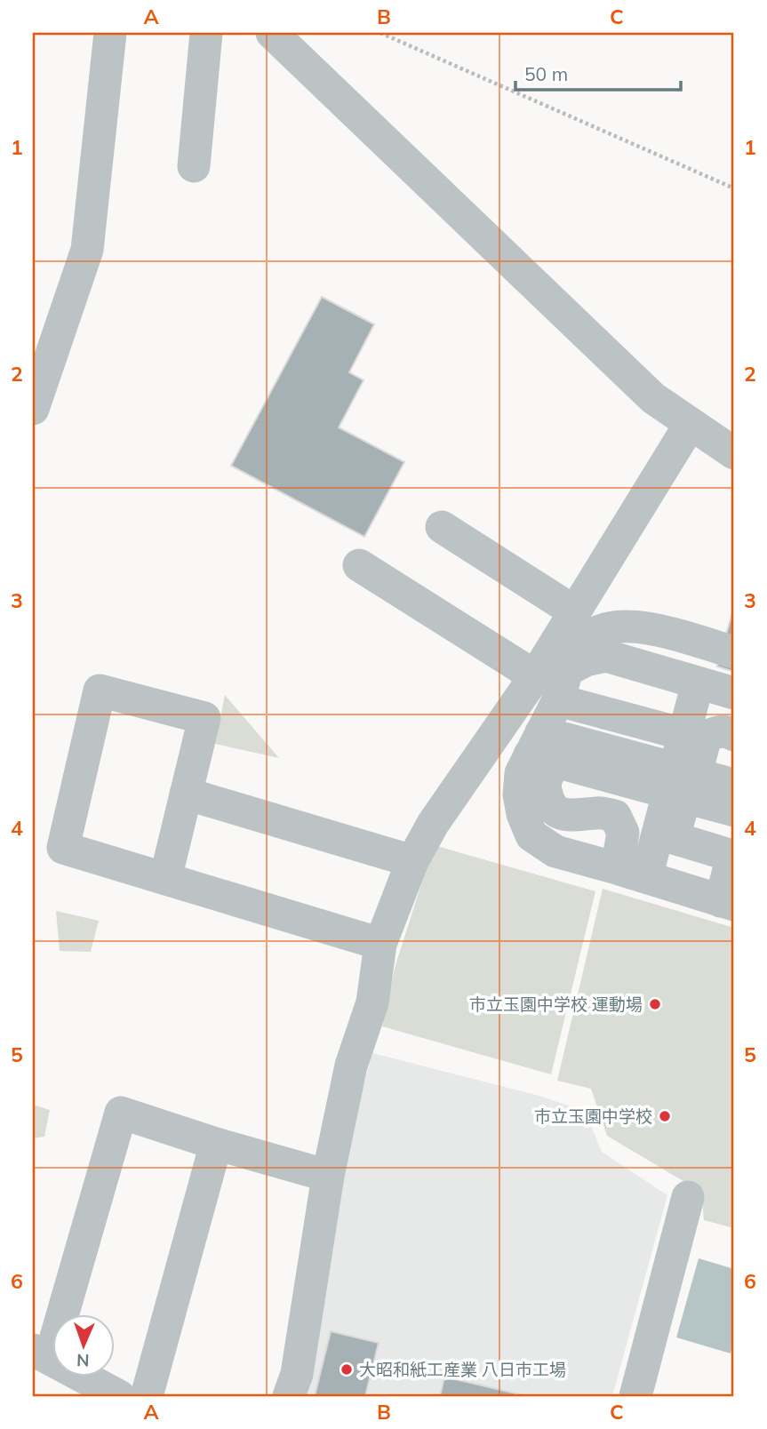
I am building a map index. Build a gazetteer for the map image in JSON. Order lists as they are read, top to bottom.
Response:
{
  "places": ["市立玉園中学校 運動場", "市立玉園中学校", "大昭和紙工産業 八日市工場"],
  "scale_bar": "50 m",
  "north": "bottom",
  "grid": {
    "columns": ["A", "B", "C"],
    "rows": [
      "1",
      "2",
      "3",
      "4",
      "5",
      "6"
    ]
  }
}
